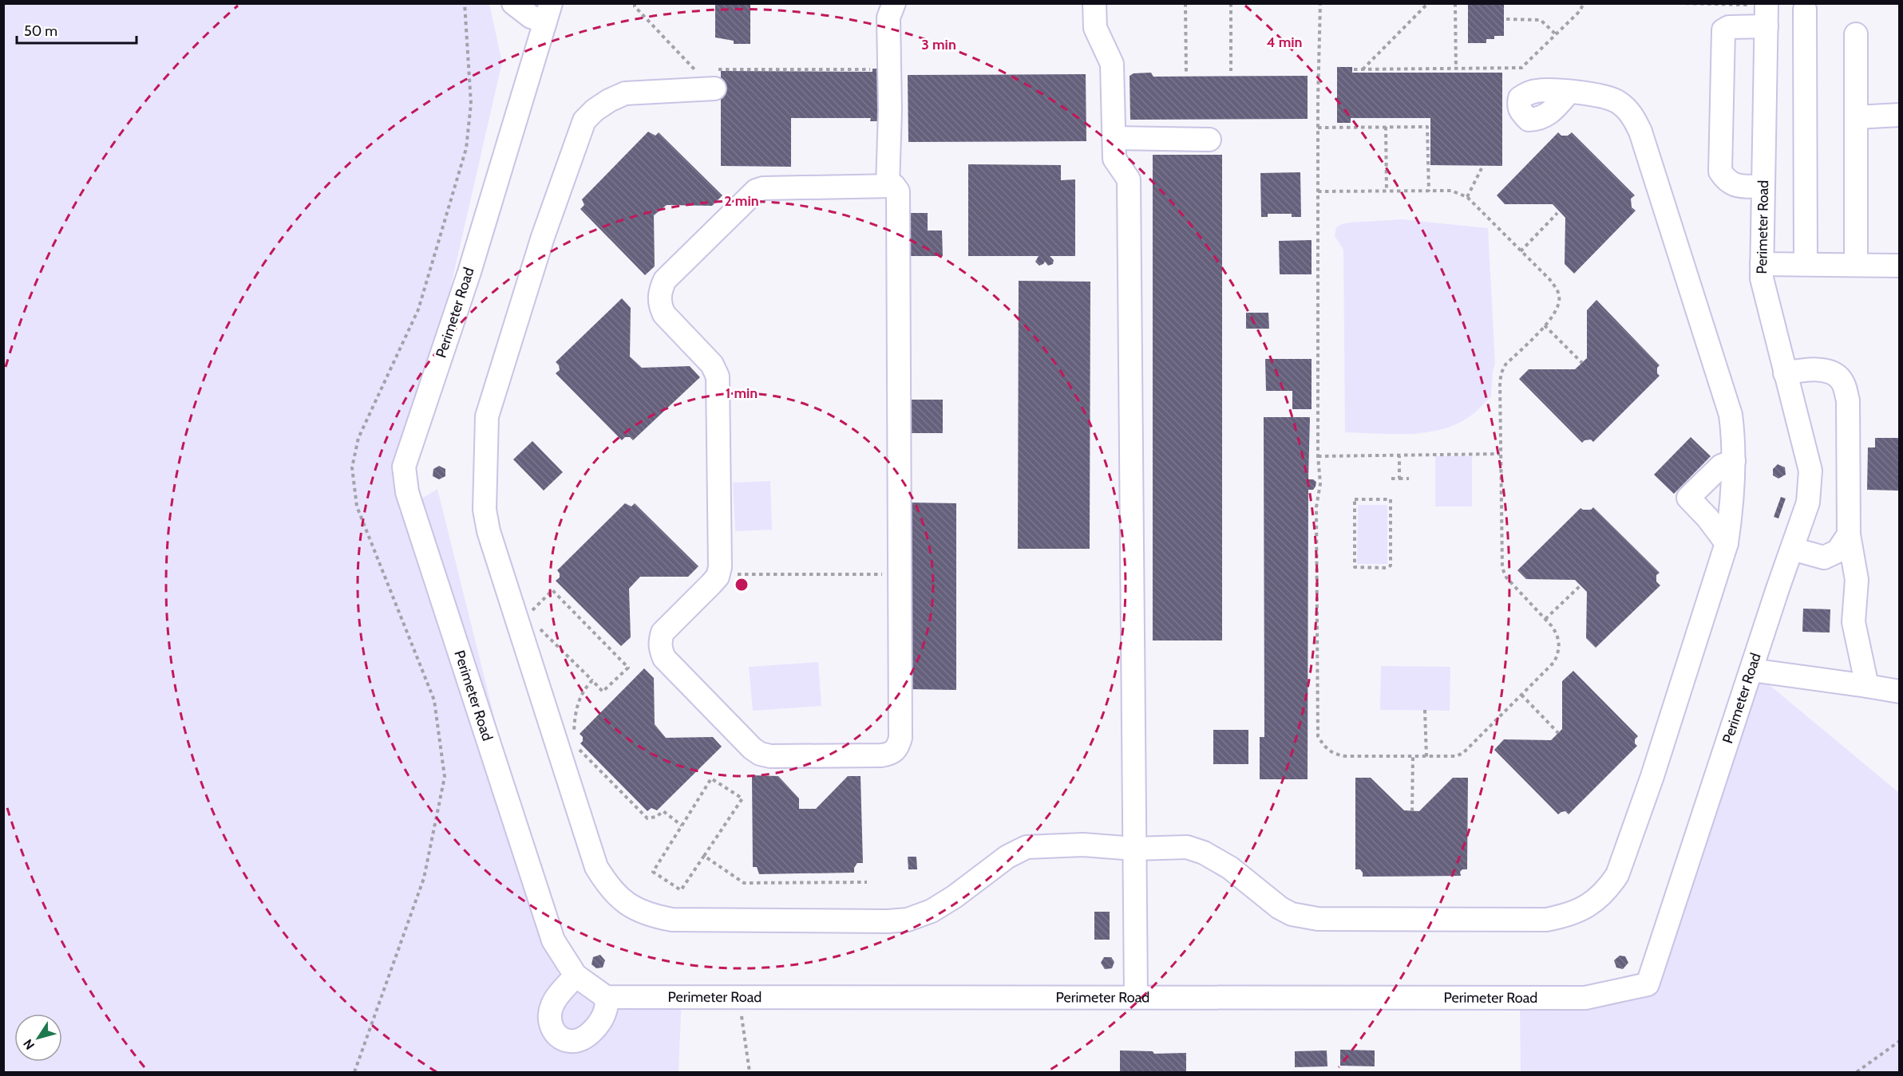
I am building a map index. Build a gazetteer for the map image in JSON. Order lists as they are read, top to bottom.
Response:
{
  "streets": {
    "street": ["Perimeter Road"]
  },
  "scale_bar": "50 m",
  "north": "bottom left",
  "rings": [
    "4 min",
    "3 min",
    "2 min",
    "1 min"
  ]
}
